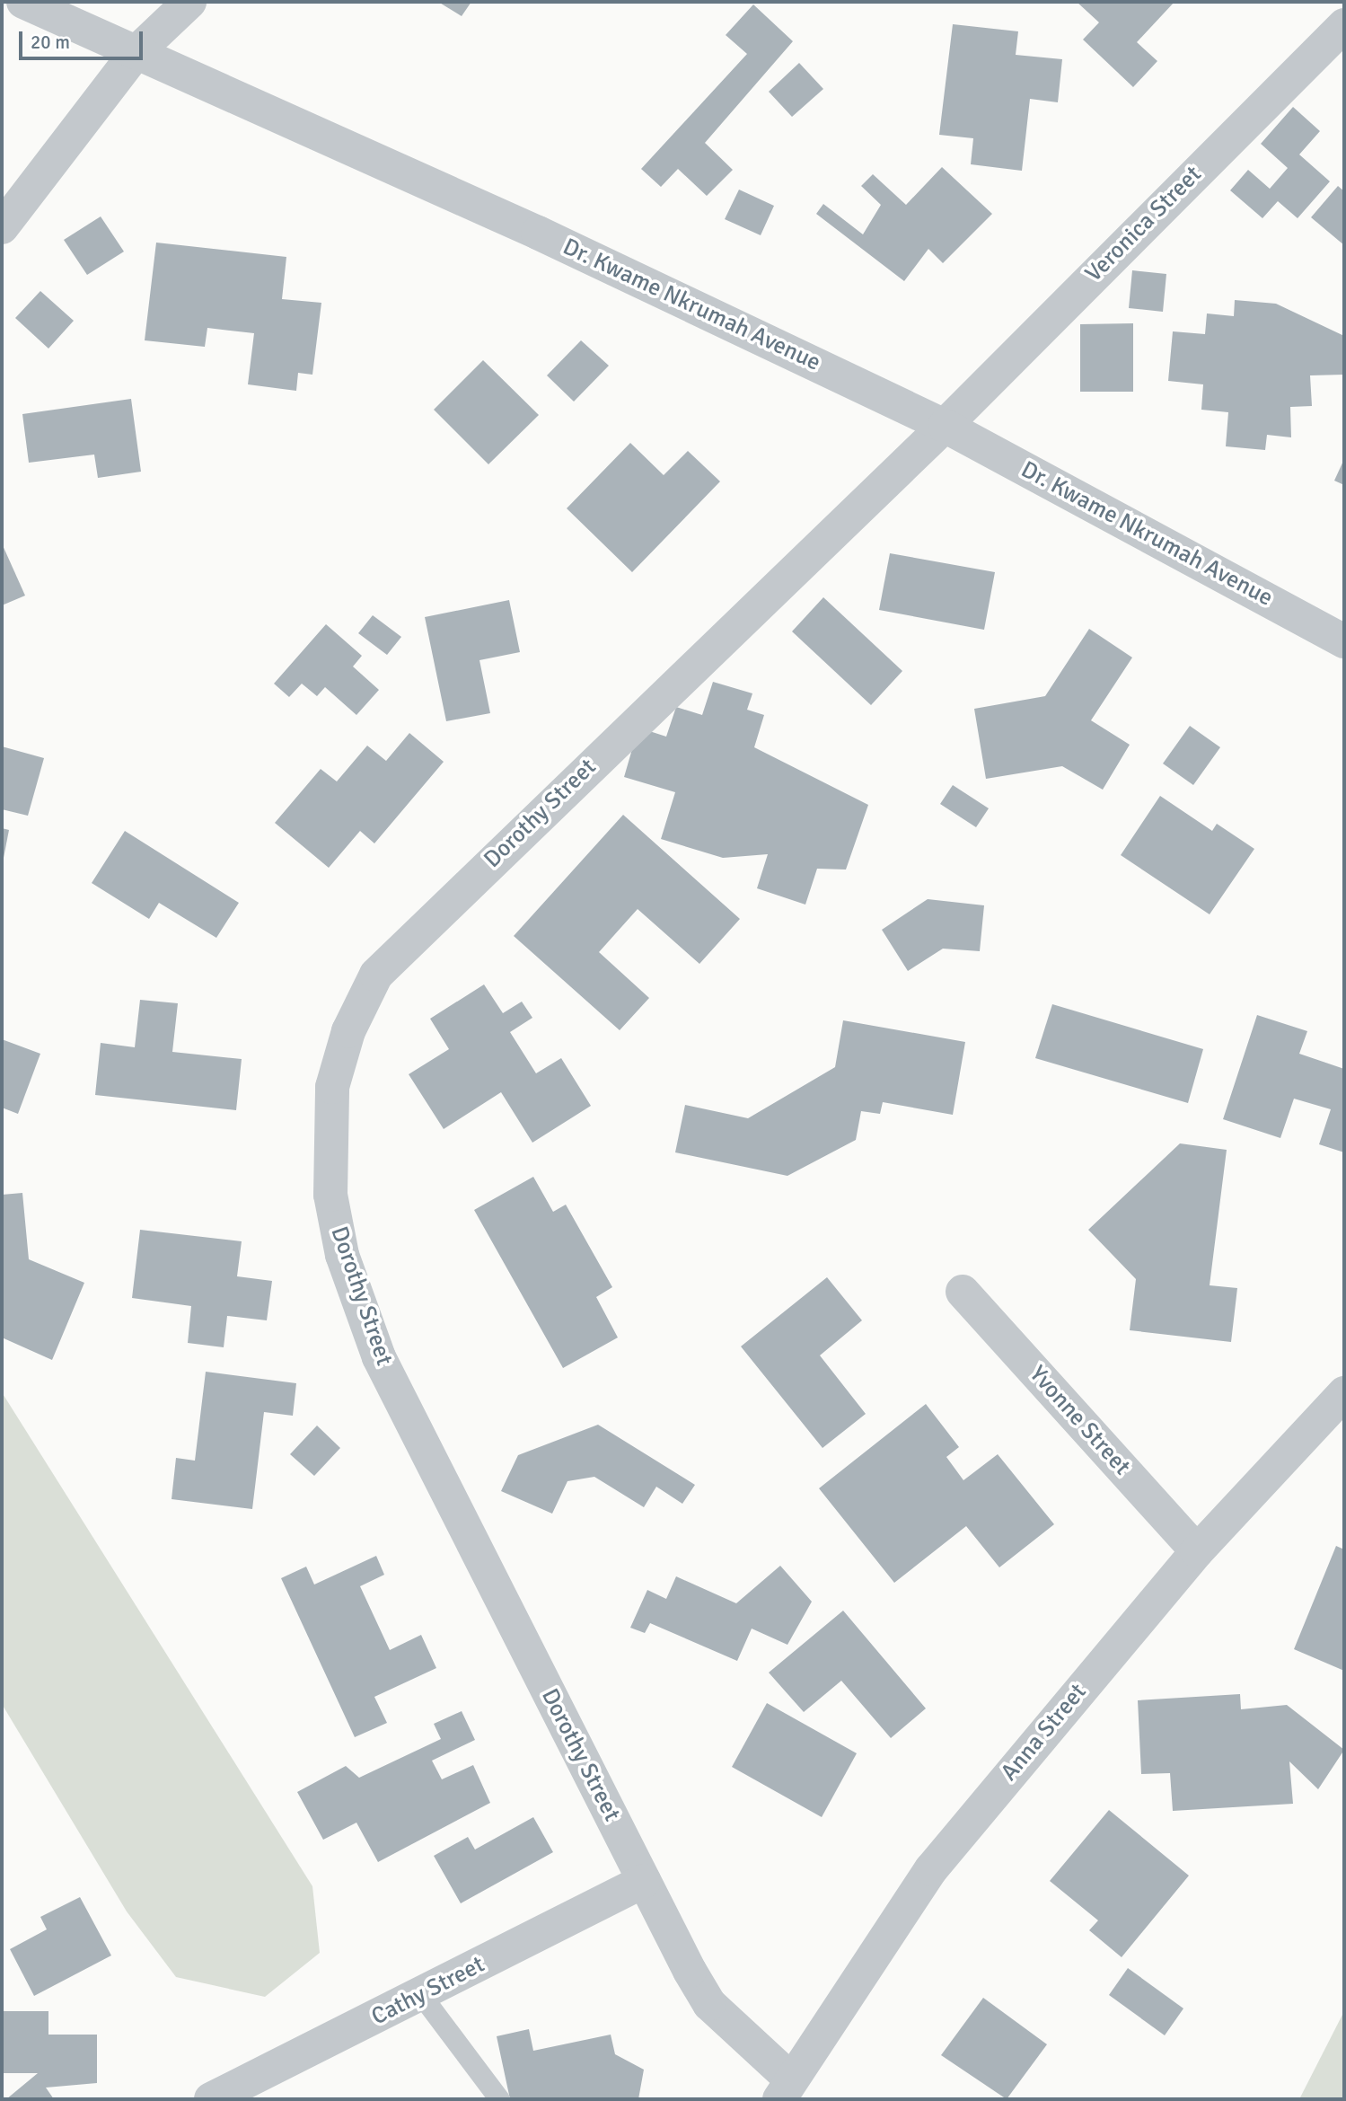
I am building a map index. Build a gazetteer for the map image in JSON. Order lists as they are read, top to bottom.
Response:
{
  "streets": {
    "street": [
      "Veronica Street",
      "Dr. Kwame Nkrumah Avenue",
      "Dorothy Street",
      "Yvonne Street",
      "Anna Street",
      "Cathy Street"
    ]
  },
  "crossings": [
    ["Veronica Street", "Dr. Kwame Nkrumah Avenue"],
    ["Veronica Street", "Dorothy Street"],
    ["Dr. Kwame Nkrumah Avenue", "Dorothy Street"],
    ["Dorothy Street", "Anna Street"],
    ["Dorothy Street", "Cathy Street"],
    ["Yvonne Street", "Anna Street"]
  ],
  "scale_bar": "20 m"
}
